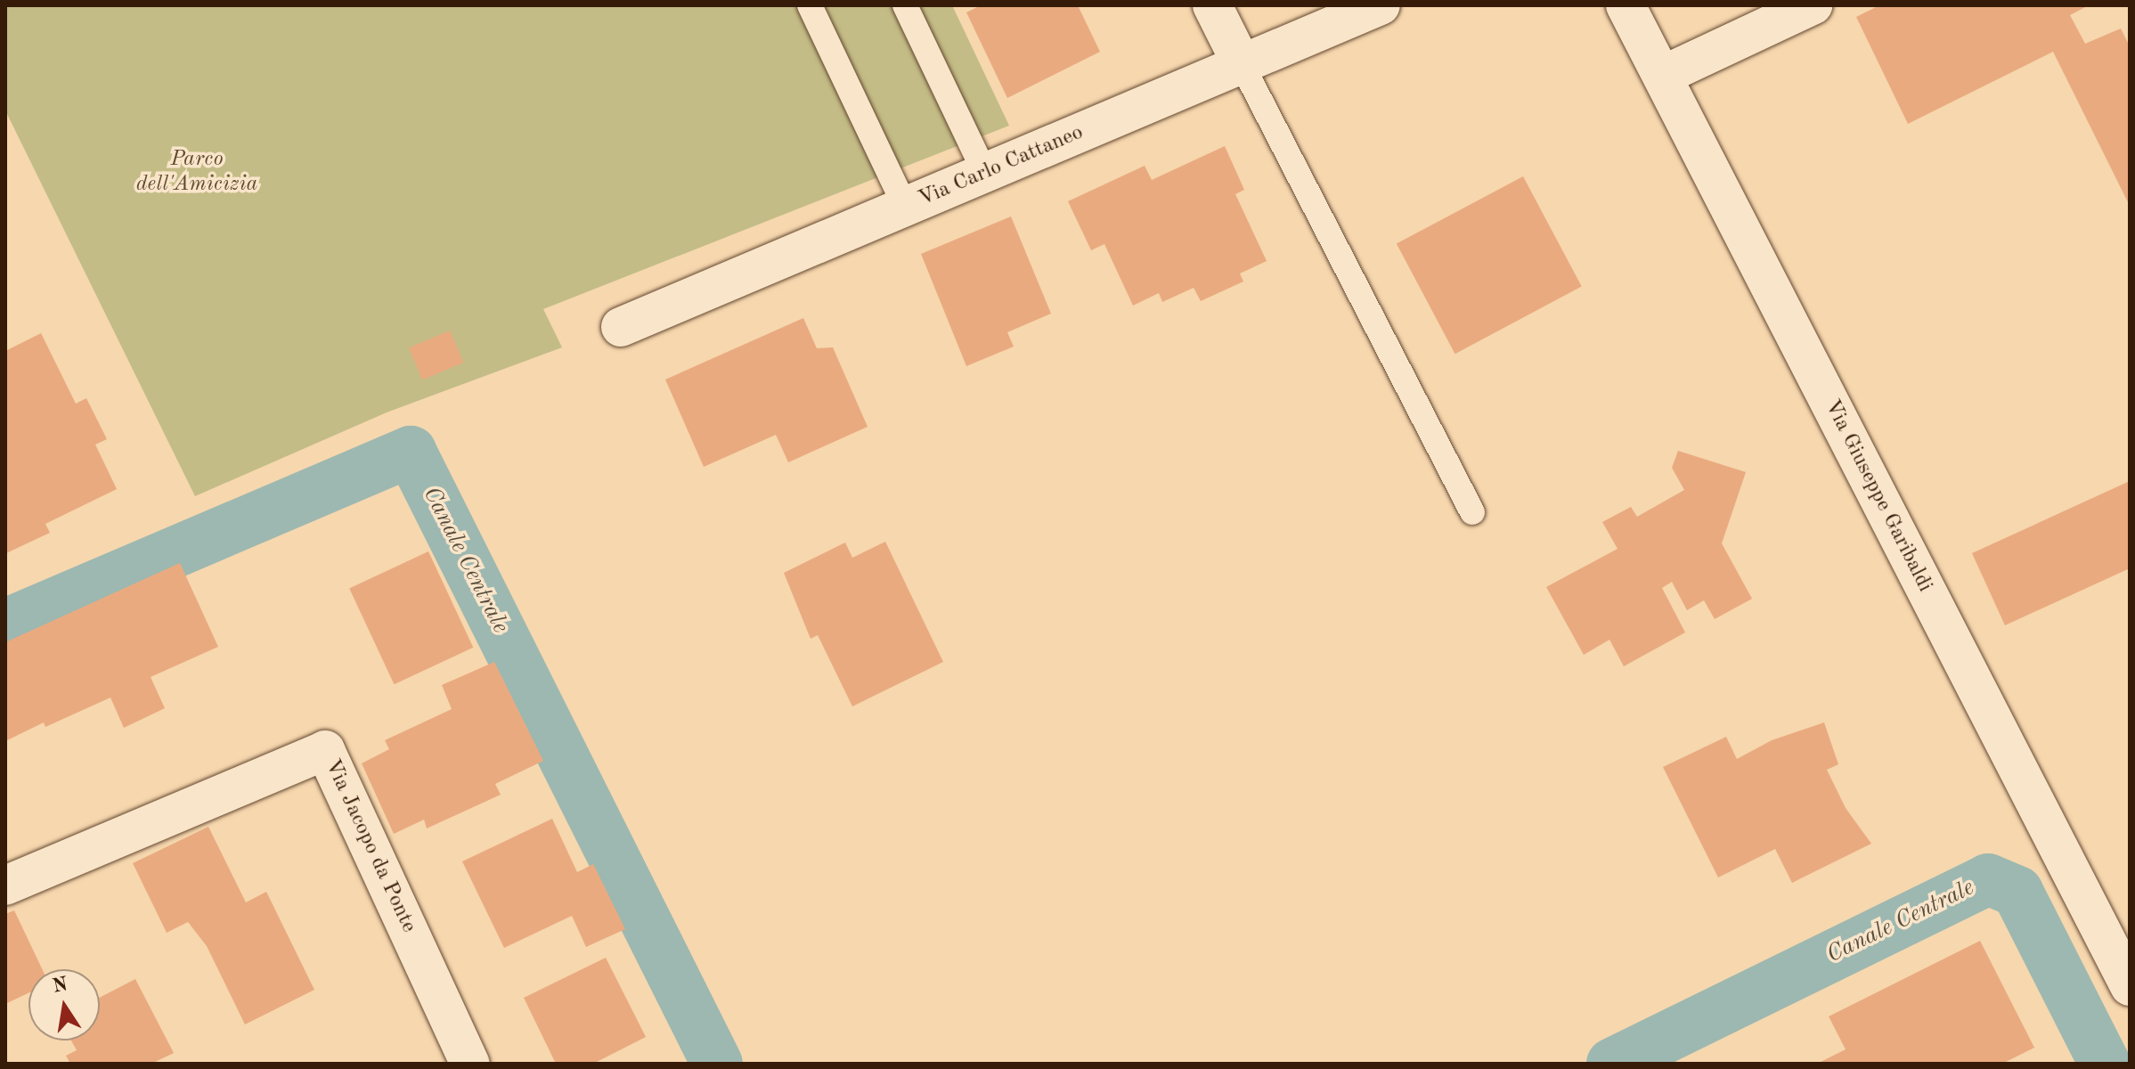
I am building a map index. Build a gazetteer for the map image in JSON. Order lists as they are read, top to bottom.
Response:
{
  "streets": {
    "street": ["Via Carlo Cattaneo", "Via Giuseppe Garibaldi", "Via Jacopo da Ponte"]
  },
  "water": ["Canale Centrale"],
  "parks": ["Parco dell'Amicizia"],
  "north": "top"
}
